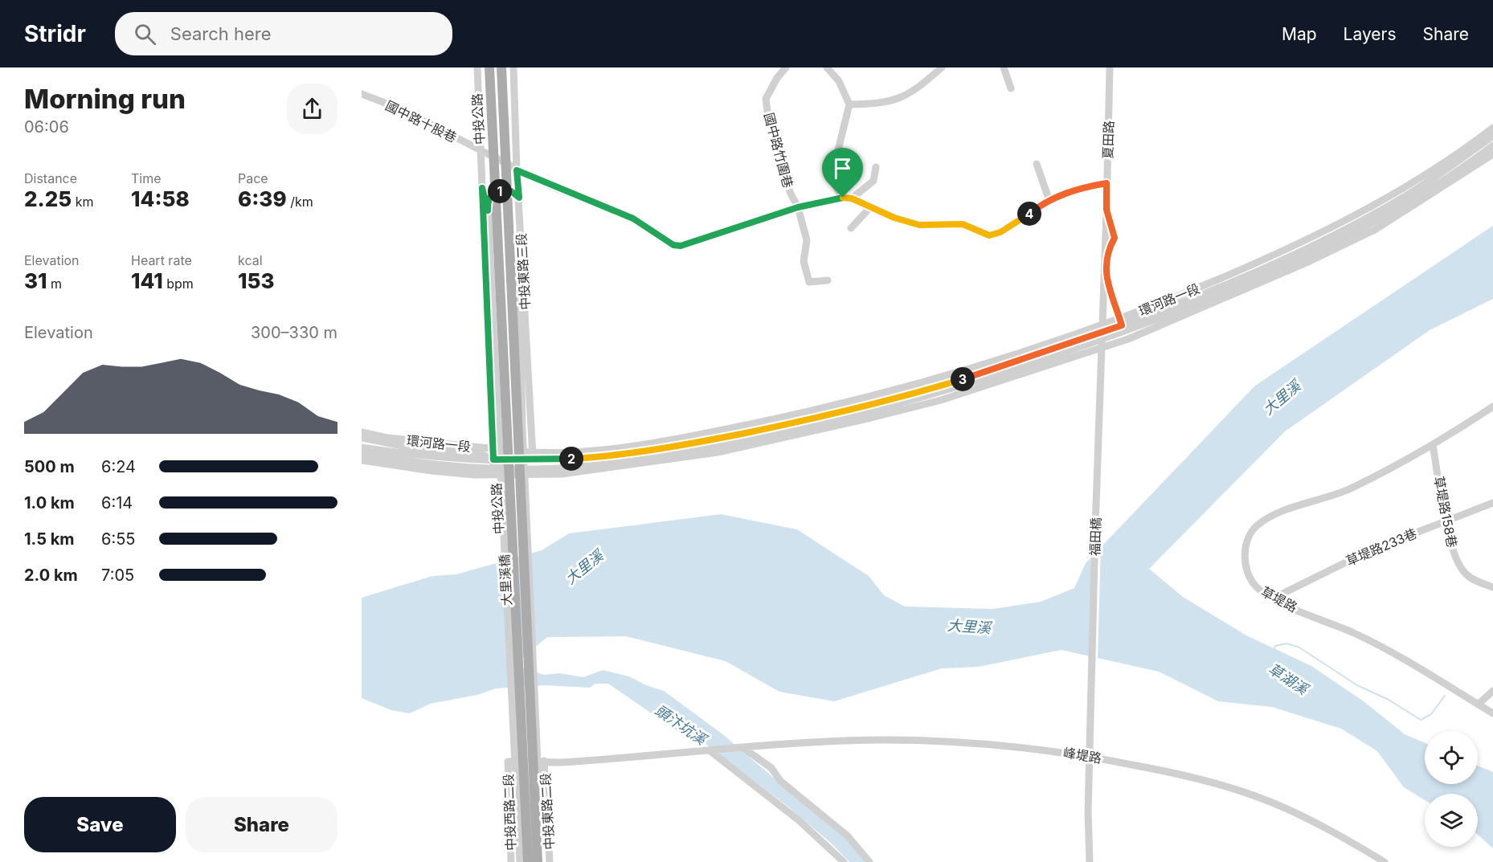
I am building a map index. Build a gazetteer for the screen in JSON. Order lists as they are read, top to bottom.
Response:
{
  "streets": {
    "main road": ["中投公路"],
    "street": [
      "國中路十股巷",
      "夏田路",
      "國中路竹圍巷",
      "中投東路三段",
      "環河路一段",
      "草堤路158巷",
      "福田橋",
      "草堤路233巷",
      "大里溪橋",
      "草堤路",
      "峰堤路",
      "中投東路二段",
      "中投西路二段"
    ]
  },
  "crossings": [
    ["國中路十股巷", "國中路竹圍巷"],
    ["國中路十股巷", "中投東路三段"],
    ["夏田路", "福田橋"],
    ["中投東路三段", "環河路一段"],
    ["中投東路三段", "大里溪橋"],
    ["草堤路158巷", "草堤路233巷"],
    ["草堤路158巷", "草堤路"],
    ["草堤路233巷", "草堤路"],
    ["中投東路二段", "中投西路二段"]
  ],
  "water": ["大里溪", "草湖溪", "頭汴坑溪"],
  "page": {
    "header": "Stridr",
    "search": "Search here",
    "nav": ["Map", "Layers", "Share"],
    "heading": ["Morning run", "06:06"],
    "stats": [
      ["Distance", "2.25 km"],
      ["Time", "14:58"],
      ["Pace", "6:39 /km"],
      ["Elevation", "31 m"],
      ["Heart rate", "141 bpm"],
      ["kcal", "153"]
    ],
    "pins": [
      "1",
      "4",
      "3",
      "2"
    ],
    "chart": ["Elevation", "300–330 m"],
    "list": [
      {
        "name": "500 m",
        "note": "6:24"
      },
      {
        "name": "1.0 km",
        "note": "6:14"
      },
      {
        "name": "1.5 km",
        "note": "6:55"
      },
      {
        "name": "2.0 km",
        "note": "7:05"
      }
    ],
    "buttons": ["Save", "Share"]
  }
}
